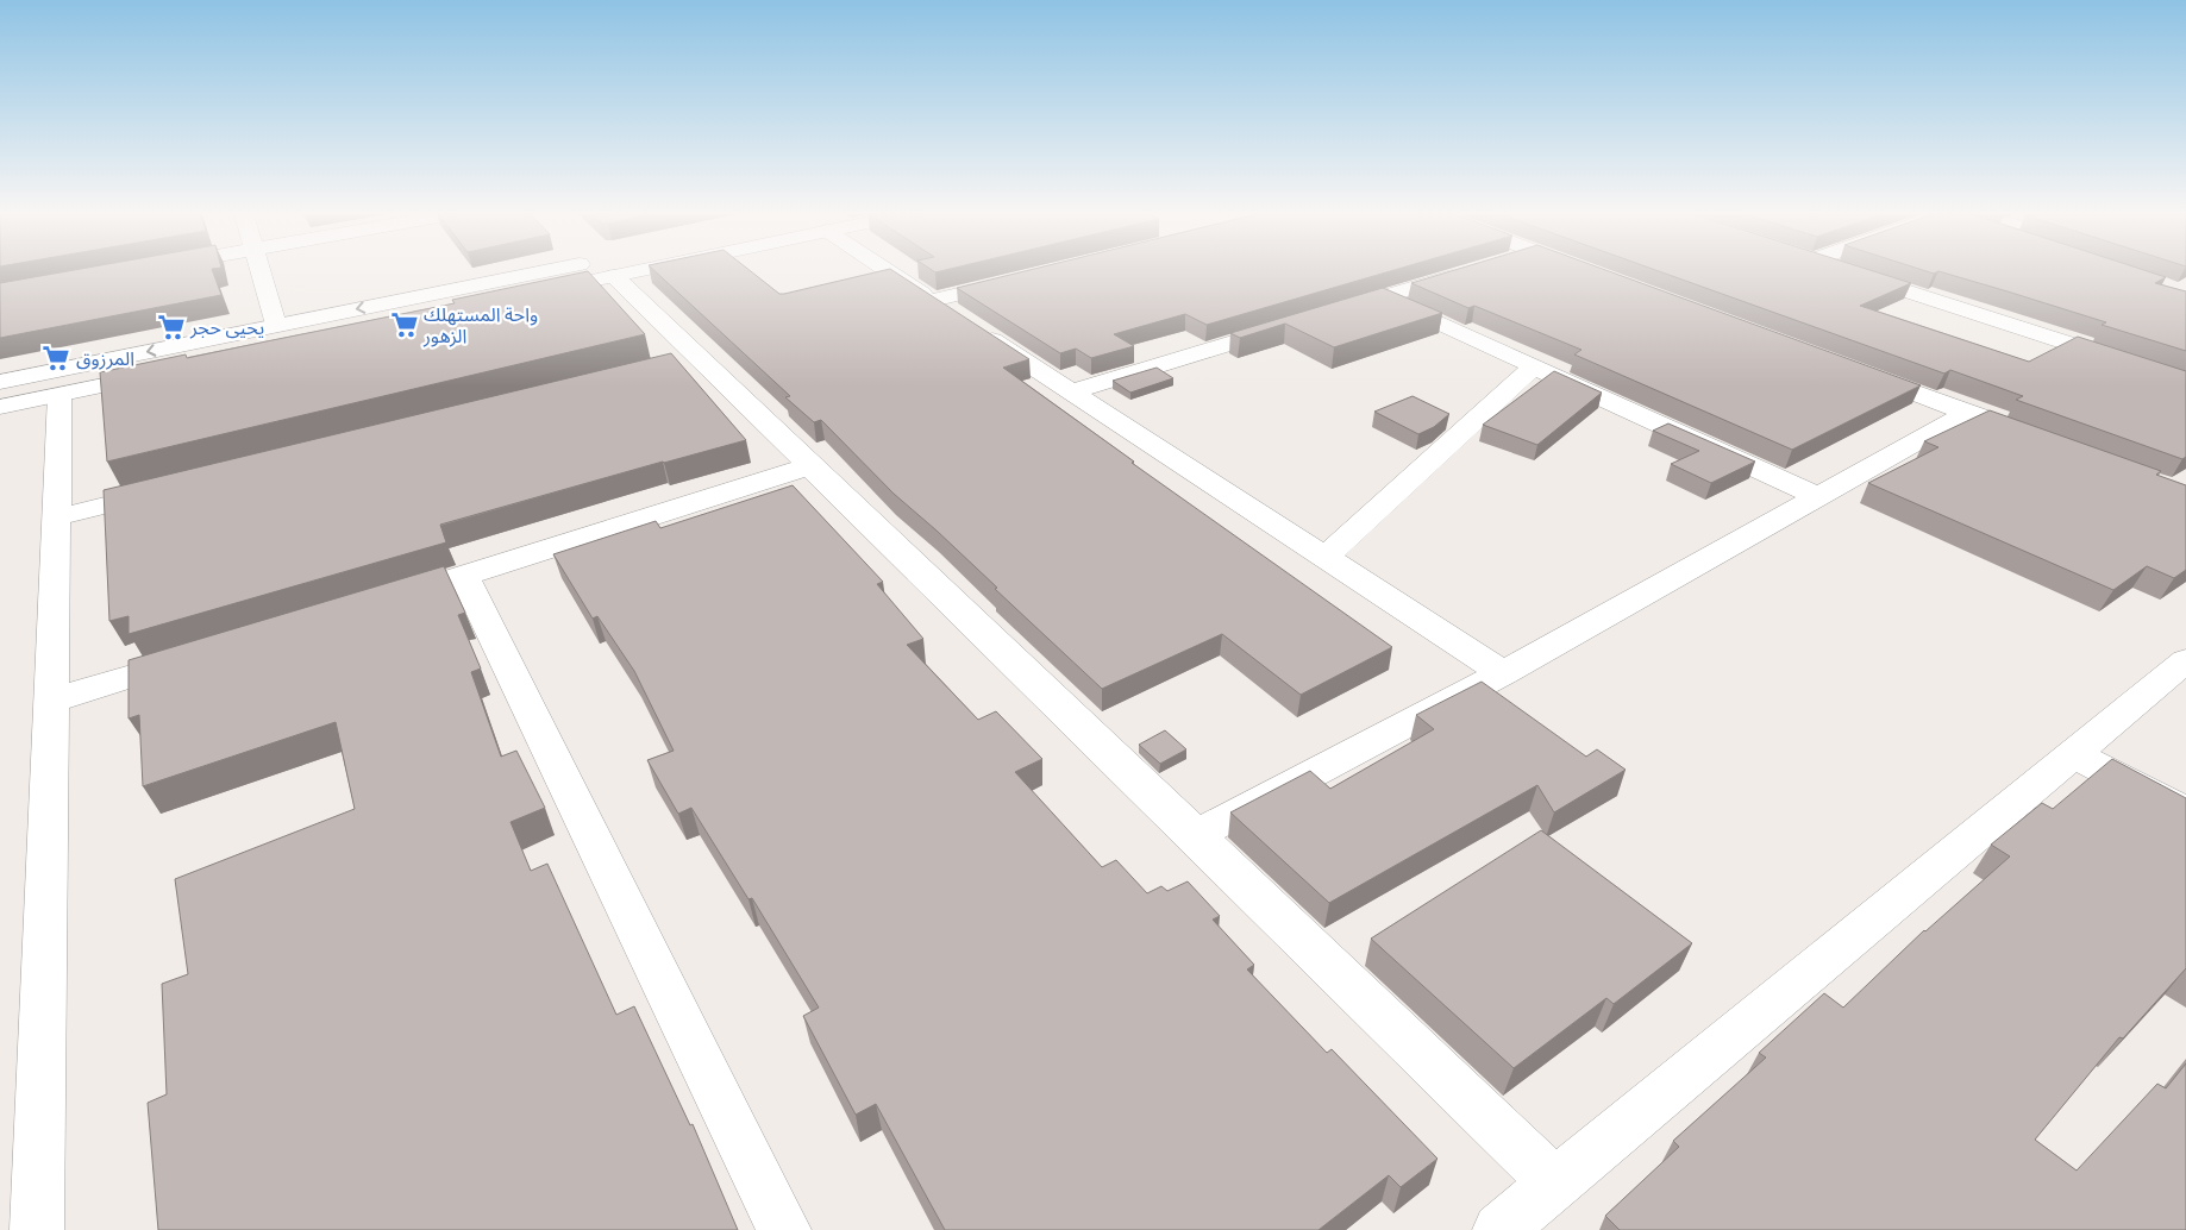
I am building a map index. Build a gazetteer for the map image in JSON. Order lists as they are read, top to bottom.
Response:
{
  "places": {
    "supermarket": ["واحة المستهلك الزهور", "يحيى حجر", "المرزوق"]
  }
}
